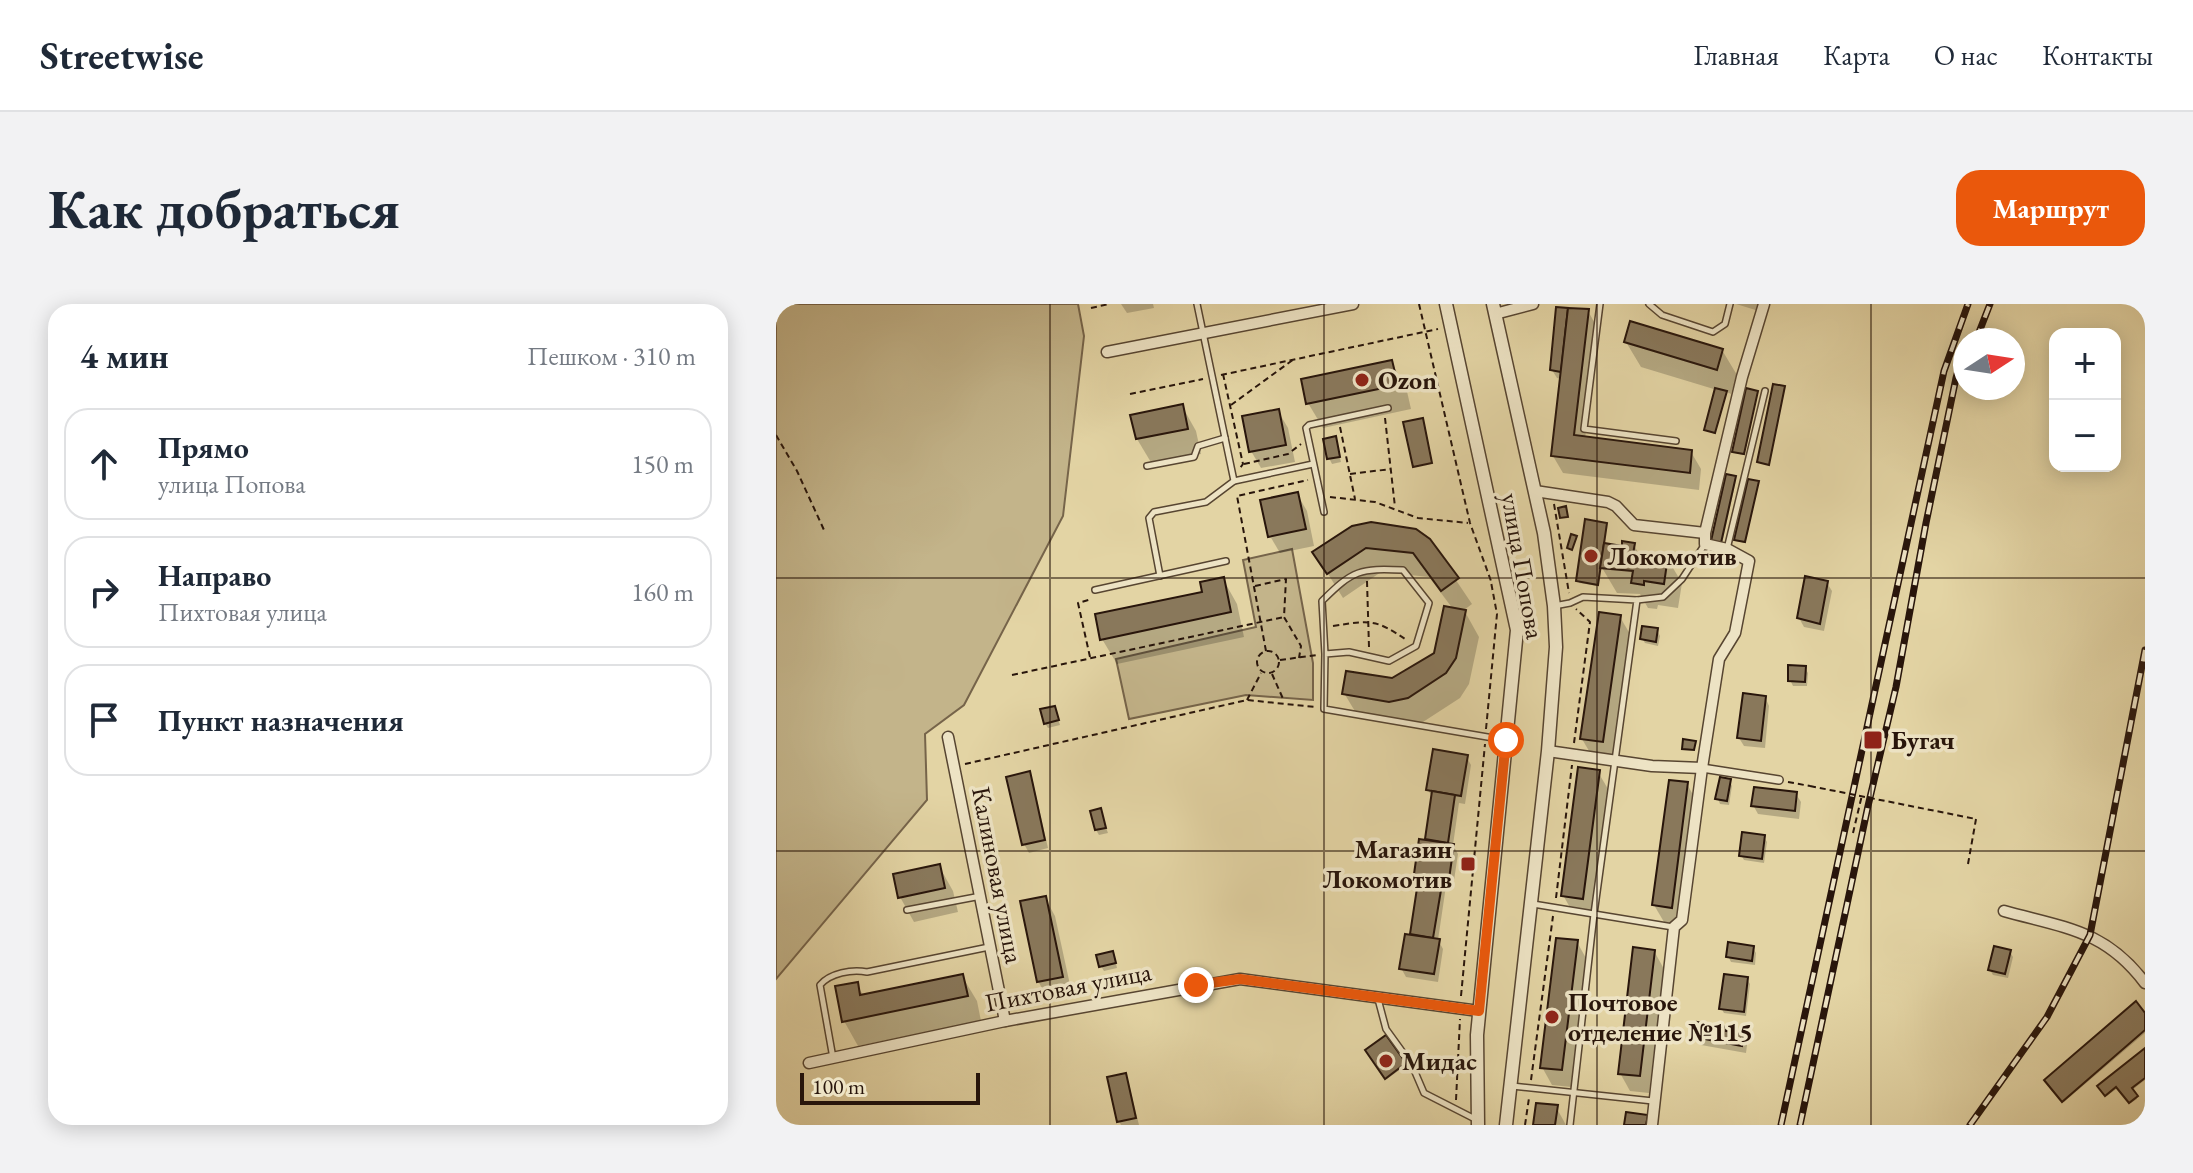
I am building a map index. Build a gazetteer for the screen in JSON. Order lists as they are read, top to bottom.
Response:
{
  "streets": {
    "street": ["улица Попова", "Калиновая улица", "Пихтовая улица"]
  },
  "crossings": [
    ["улица Попова", "Пихтовая улица"],
    ["Калиновая улица", "Пихтовая улица"]
  ],
  "places": {
    "other": [
      "Ozon",
      "Локомотив",
      "Почтовое отделение №115",
      "Мидас"
    ],
    "transit": ["Бугач", "Магазин Локомотив"]
  },
  "scale_bar": "100 m",
  "north": "right",
  "page": {
    "header": "Streetwise",
    "nav": [
      "Главная",
      "Карта",
      "О нас",
      "Контакты"
    ],
    "buttons": "Маршрут",
    "title": "Как добраться",
    "heading": ["4 мин", "Пешком · 310 m"],
    "map_buttons": ["+", "−"],
    "list": [
      ["Прямо", "улица Попова", "150 m"],
      ["Направо", "Пихтовая улица", "160 m"],
      "Пункт назначения"
    ],
    "scale": "100 m"
  }
}
